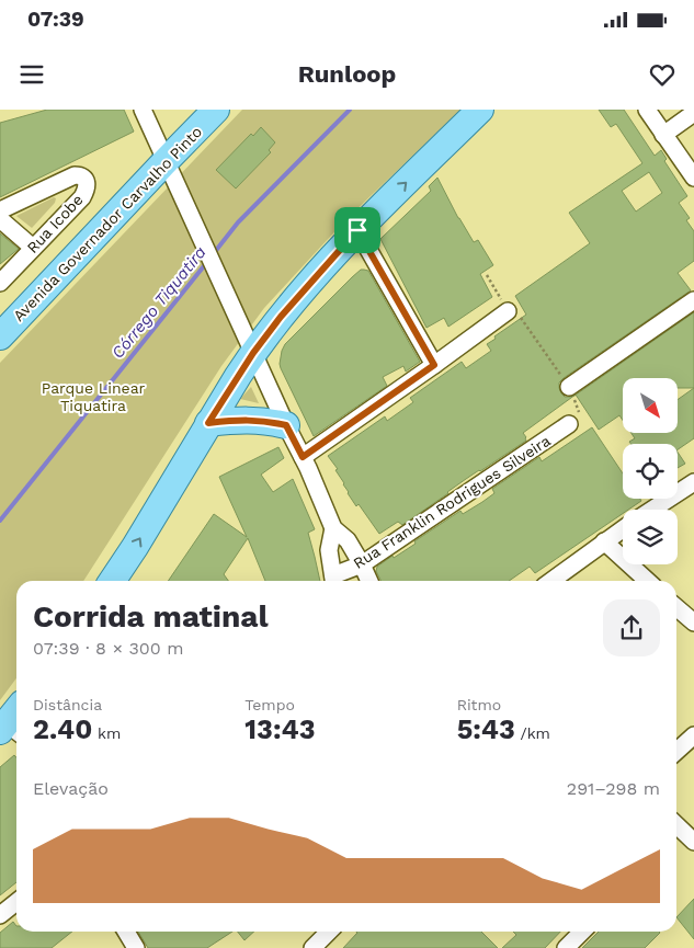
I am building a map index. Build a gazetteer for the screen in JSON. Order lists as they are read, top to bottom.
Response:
{
  "streets": {
    "main road": ["Avenida Governador Carvalho Pinto"],
    "street": ["Rua Icobe", "Rua Franklin Rodrigues Silveira"]
  },
  "water": ["Córrego Tiquatira"],
  "parks": ["Parque Linear Tiquatira"],
  "north": "bottom right",
  "page": {
    "status": "07:39",
    "header": "Runloop",
    "heading": ["Corrida matinal", "07:39 · 8 × 300 m"],
    "stats": [
      ["Distância", "2.40 km"],
      ["Tempo", "13:43"],
      ["Ritmo", "5:43 /km"]
    ],
    "chart": ["Elevação", "291–298 m"]
  }
}
